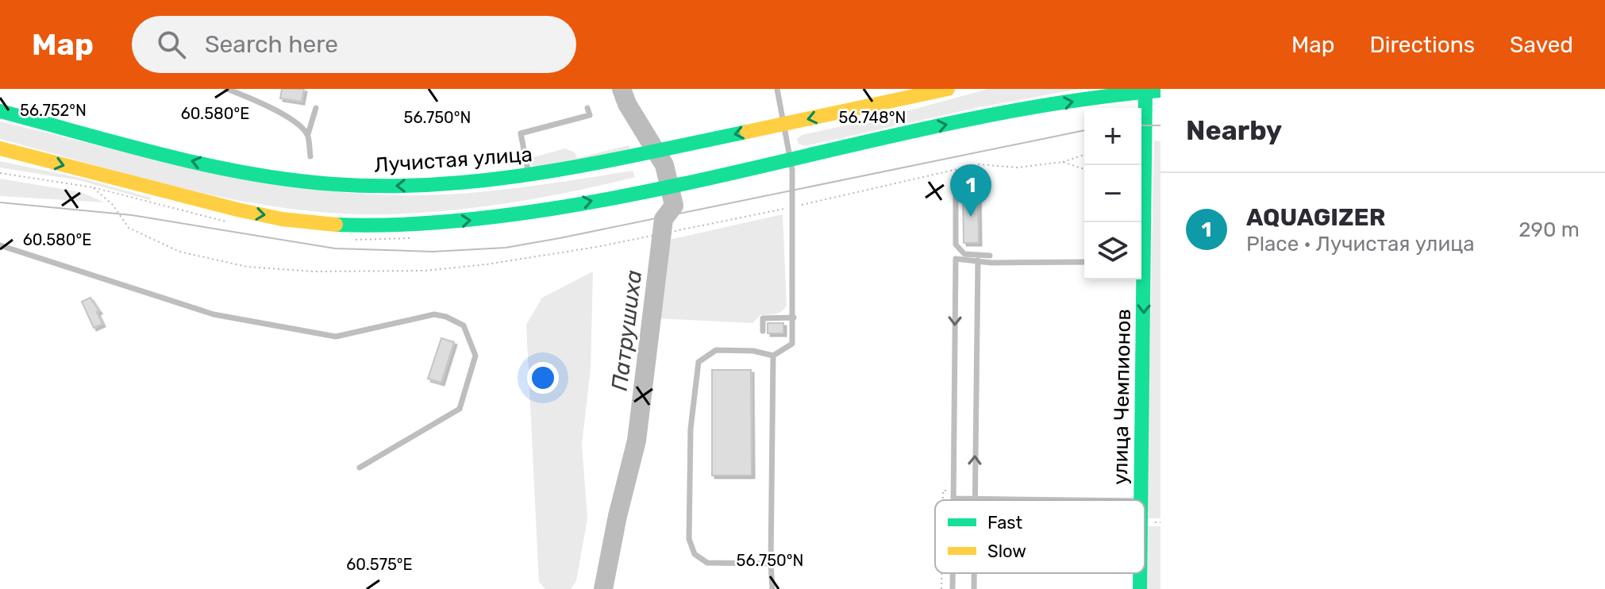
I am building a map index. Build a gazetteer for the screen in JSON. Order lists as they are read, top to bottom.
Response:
{
  "streets": {
    "main road": ["Лучистая улица", "улица Чемпионов"]
  },
  "one_way": ["улица Чемпионов"],
  "water": ["Патрушиха"],
  "legend": ["Fast", "Slow"],
  "page": {
    "header": "Map",
    "search": "Search here",
    "nav": ["Map", "Directions", "Saved"],
    "heading": "Nearby",
    "map_buttons": ["+", "−"],
    "pins": "1",
    "list": [
      {
        "mark": "1",
        "name": "AQUAGIZER",
        "note": "Place · Лучистая улица",
        "value": "290 m"
      }
    ]
  },
  "coordinates": [
    "56.752°N",
    "60.580°E",
    "56.750°N",
    "56.748°N",
    "60.575°E"
  ]
}
